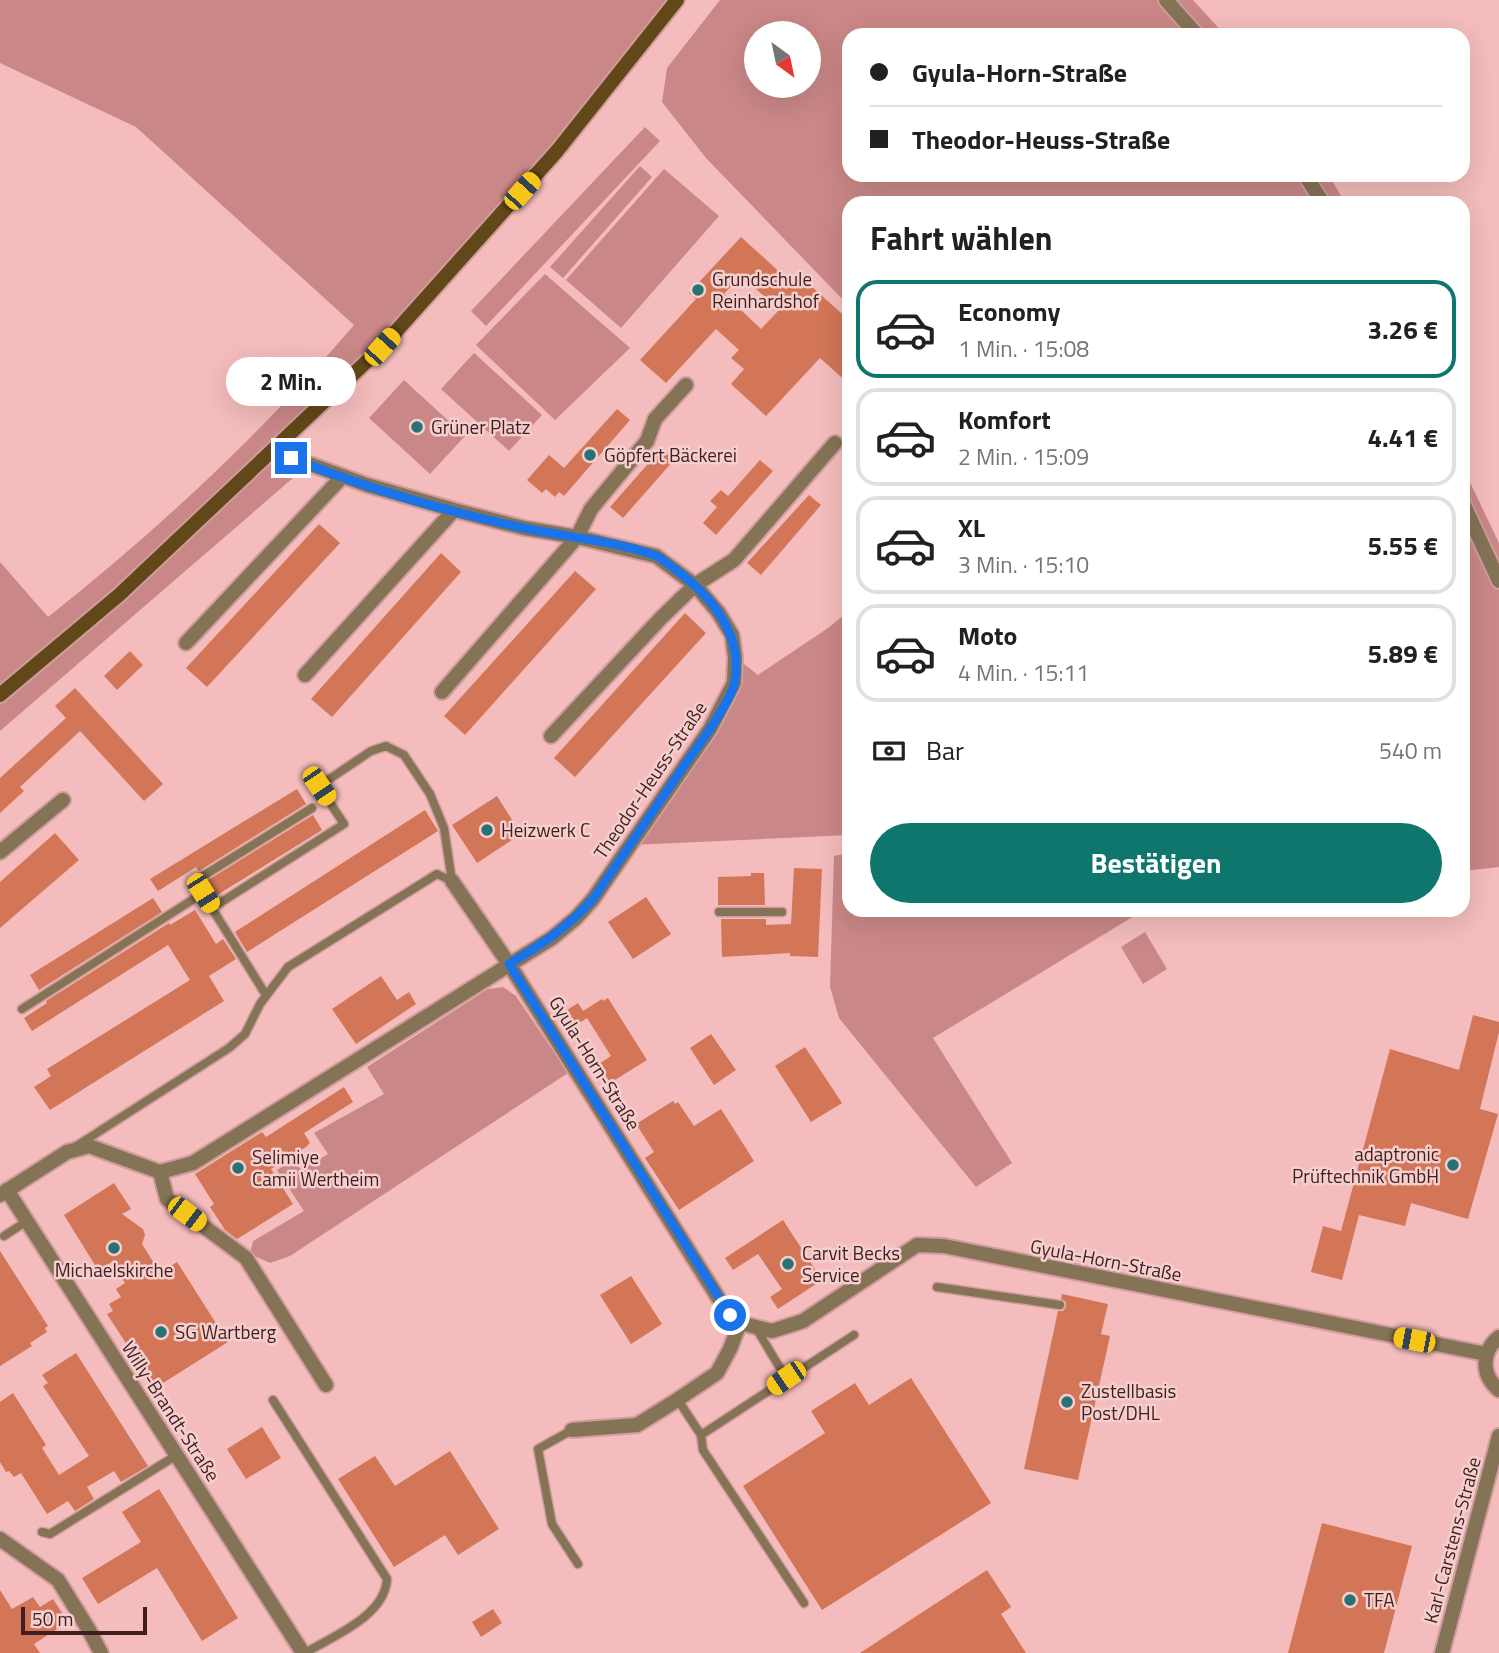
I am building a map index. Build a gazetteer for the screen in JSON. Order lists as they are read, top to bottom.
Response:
{
  "streets": {
    "street": [
      "Theodor-Heuss-Straße",
      "Gyula-Horn-Straße",
      "Willy-Brandt-Straße",
      "Karl-Carstens-Straße"
    ]
  },
  "crossings": [
    ["Theodor-Heuss-Straße", "Gyula-Horn-Straße"]
  ],
  "places": [
    "Grundschule Reinhardshof",
    "Grüner Platz",
    "Göpfert Bäckerei",
    "Heizwerk C",
    "adaptronic Prüftechnik GmbH",
    "Selimiye Camii Wertheim",
    "Michaelskirche",
    "Carvit Becks Service",
    "SG Wartberg",
    "Zustellbasis Post/DHL",
    "TFA"
  ],
  "scale_bar": "50 m",
  "north": "bottom right",
  "page": {
    "banner": ["Gyula-Horn-Straße", "Theodor-Heuss-Straße"],
    "heading": "Fahrt wählen",
    "list": [
      {
        "name": "Economy",
        "note": "1 Min. · 15:08",
        "value": "3.26 €"
      },
      {
        "name": "Komfort",
        "note": "2 Min. · 15:09",
        "value": "4.41 €"
      },
      {
        "name": "XL",
        "note": "3 Min. · 15:10",
        "value": "5.55 €"
      },
      {
        "name": "Moto",
        "note": "4 Min. · 15:11",
        "value": "5.89 €"
      }
    ],
    "bubble": "2 Min.",
    "pay": ["Bar", "540 m"],
    "buttons": "Bestätigen",
    "scale": "50 m"
  }
}
